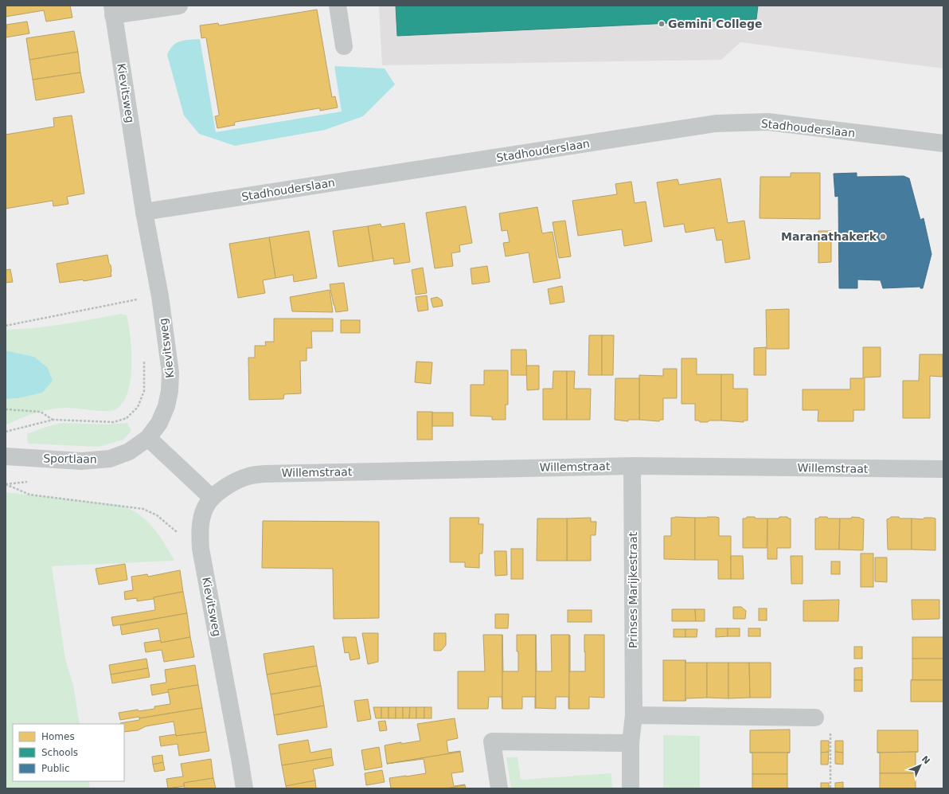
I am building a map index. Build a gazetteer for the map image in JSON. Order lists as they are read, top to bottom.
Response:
{
  "streets": {
    "street": [
      "Kievitsweg",
      "Stadhouderslaan",
      "Sportlaan",
      "Willemstraat",
      "Prinses Marijkestraat"
    ]
  },
  "crossings": [
    ["Kievitsweg", "Stadhouderslaan"],
    ["Kievitsweg", "Sportlaan"],
    ["Kievitsweg", "Willemstraat"],
    ["Willemstraat", "Prinses Marijkestraat"]
  ],
  "places": ["Gemini College", "Maranathakerk"],
  "legend": ["Homes", "Schools", "Public"],
  "north": "top right"
}
